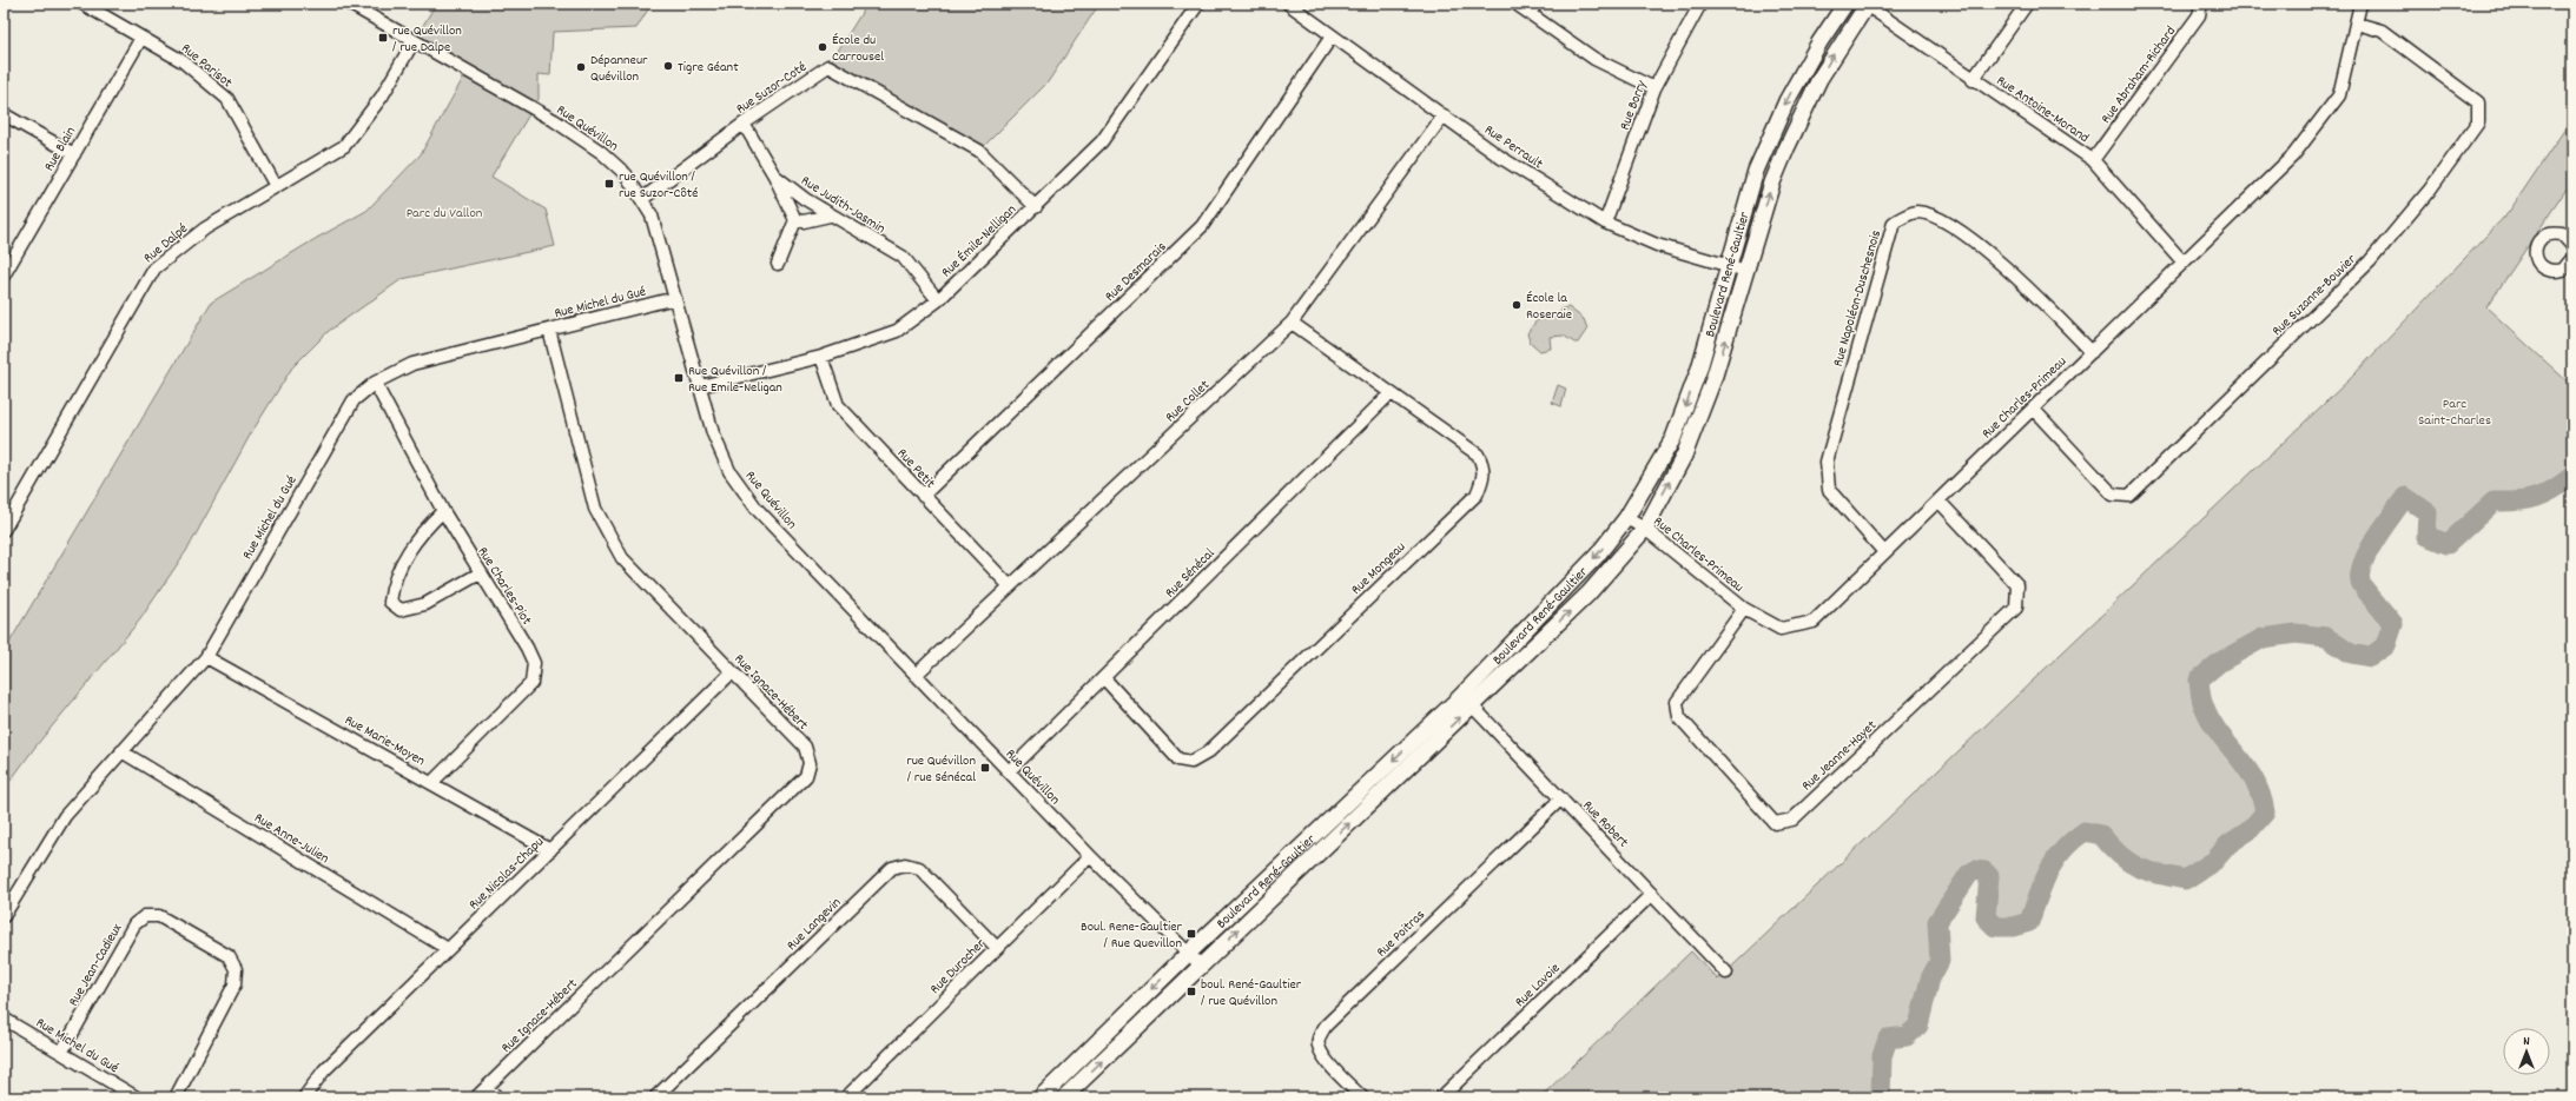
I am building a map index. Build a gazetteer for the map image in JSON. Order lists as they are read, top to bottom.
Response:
{
  "streets": {
    "street": [
      "Rue Parisot",
      "Rue Abraham-Richard",
      "Rue Suzor-Coté",
      "Rue Borry",
      "Rue Antoine-Morand",
      "Rue Quévillon",
      "Rue Perrault",
      "Rue Blain",
      "Rue Judith-Jasmin",
      "Rue Émile-Nelligan",
      "Rue Dalpé",
      "Rue Desmarais",
      "Boulevard René-Gaultier",
      "Rue Suzanne-Bouvier",
      "Rue Napoléon-Duschesnois",
      "Rue Michel du Gué",
      "Rue Charles-Primeau",
      "Rue Collet",
      "Rue Petit",
      "Rue Mongeau",
      "Rue Sénécal",
      "Rue Charles-Piot",
      "Rue Ignace-Hébert",
      "Rue Marie-Moyen",
      "Rue Jeanne-Hayet",
      "Rue Robert",
      "Rue Anne-Julien",
      "Rue Nicolas-Chapu",
      "Rue Langevin",
      "Rue Poitras",
      "Rue Jean-Cadieux",
      "Rue Durocher",
      "Rue Lavoie"
    ]
  },
  "crossings": [
    ["Rue Parisot", "Rue Blain"],
    ["Rue Parisot", "Rue Dalpé"],
    ["Rue Abraham-Richard", "Rue Antoine-Morand"],
    ["Rue Suzor-Coté", "Rue Quévillon"],
    ["Rue Suzor-Coté", "Rue Judith-Jasmin"],
    ["Rue Suzor-Coté", "Rue Émile-Nelligan"],
    ["Rue Borry", "Rue Perrault"],
    ["Rue Antoine-Morand", "Boulevard René-Gaultier"],
    ["Rue Antoine-Morand", "Rue Charles-Primeau"],
    ["Rue Quévillon", "Rue Émile-Nelligan"],
    ["Rue Quévillon", "Rue Dalpé"],
    ["Rue Quévillon", "Boulevard René-Gaultier"],
    ["Rue Quévillon", "Rue Michel du Gué"],
    ["Rue Quévillon", "Rue Collet"],
    ["Rue Quévillon", "Rue Sénécal"],
    ["Rue Quévillon", "Rue Durocher"],
    ["Rue Perrault", "Rue Desmarais"],
    ["Rue Perrault", "Boulevard René-Gaultier"],
    ["Rue Perrault", "Rue Collet"],
    ["Rue Judith-Jasmin", "Rue Émile-Nelligan"],
    ["Rue Émile-Nelligan", "Rue Petit"],
    ["Rue Desmarais", "Rue Petit"],
    ["Boulevard René-Gaultier", "Rue Charles-Primeau"],
    ["Boulevard René-Gaultier", "Rue Robert"],
    ["Rue Suzanne-Bouvier", "Rue Charles-Primeau"],
    ["Rue Napoléon-Duschesnois", "Rue Charles-Primeau"],
    ["Rue Michel du Gué", "Rue Charles-Piot"],
    ["Rue Michel du Gué", "Rue Ignace-Hébert"],
    ["Rue Michel du Gué", "Rue Marie-Moyen"],
    ["Rue Michel du Gué", "Rue Anne-Julien"],
    ["Rue Michel du Gué", "Rue Jean-Cadieux"],
    ["Rue Charles-Primeau", "Rue Jeanne-Hayet"],
    ["Rue Collet", "Rue Petit"],
    ["Rue Collet", "Rue Mongeau"],
    ["Rue Mongeau", "Rue Sénécal"],
    ["Rue Charles-Piot", "Rue Marie-Moyen"],
    ["Rue Ignace-Hébert", "Rue Nicolas-Chapu"],
    ["Rue Marie-Moyen", "Rue Nicolas-Chapu"],
    ["Rue Robert", "Rue Poitras"],
    ["Rue Robert", "Rue Lavoie"],
    ["Rue Anne-Julien", "Rue Nicolas-Chapu"],
    ["Rue Langevin", "Rue Durocher"]
  ],
  "parks": ["Parc du Vallon", "Parc Saint-Charles"],
  "places": {
    "transit": [
      "rue Quévillon / rue Dalpe",
      "rue Quévillon / rue Suzor-Côté",
      "Rue Quévillon / Rue Emile-Neligan",
      "rue Quévillon / rue Sénécal",
      "Boul. Rene-Gaultier / Rue Quevillon",
      "boul. René-Gaultier / rue Quévillon"
    ],
    "other": [
      "École du Carrousel",
      "Tigre Géant",
      "Dépanneur Quévillon",
      "École la Roseraie"
    ]
  },
  "north": "top"
}
